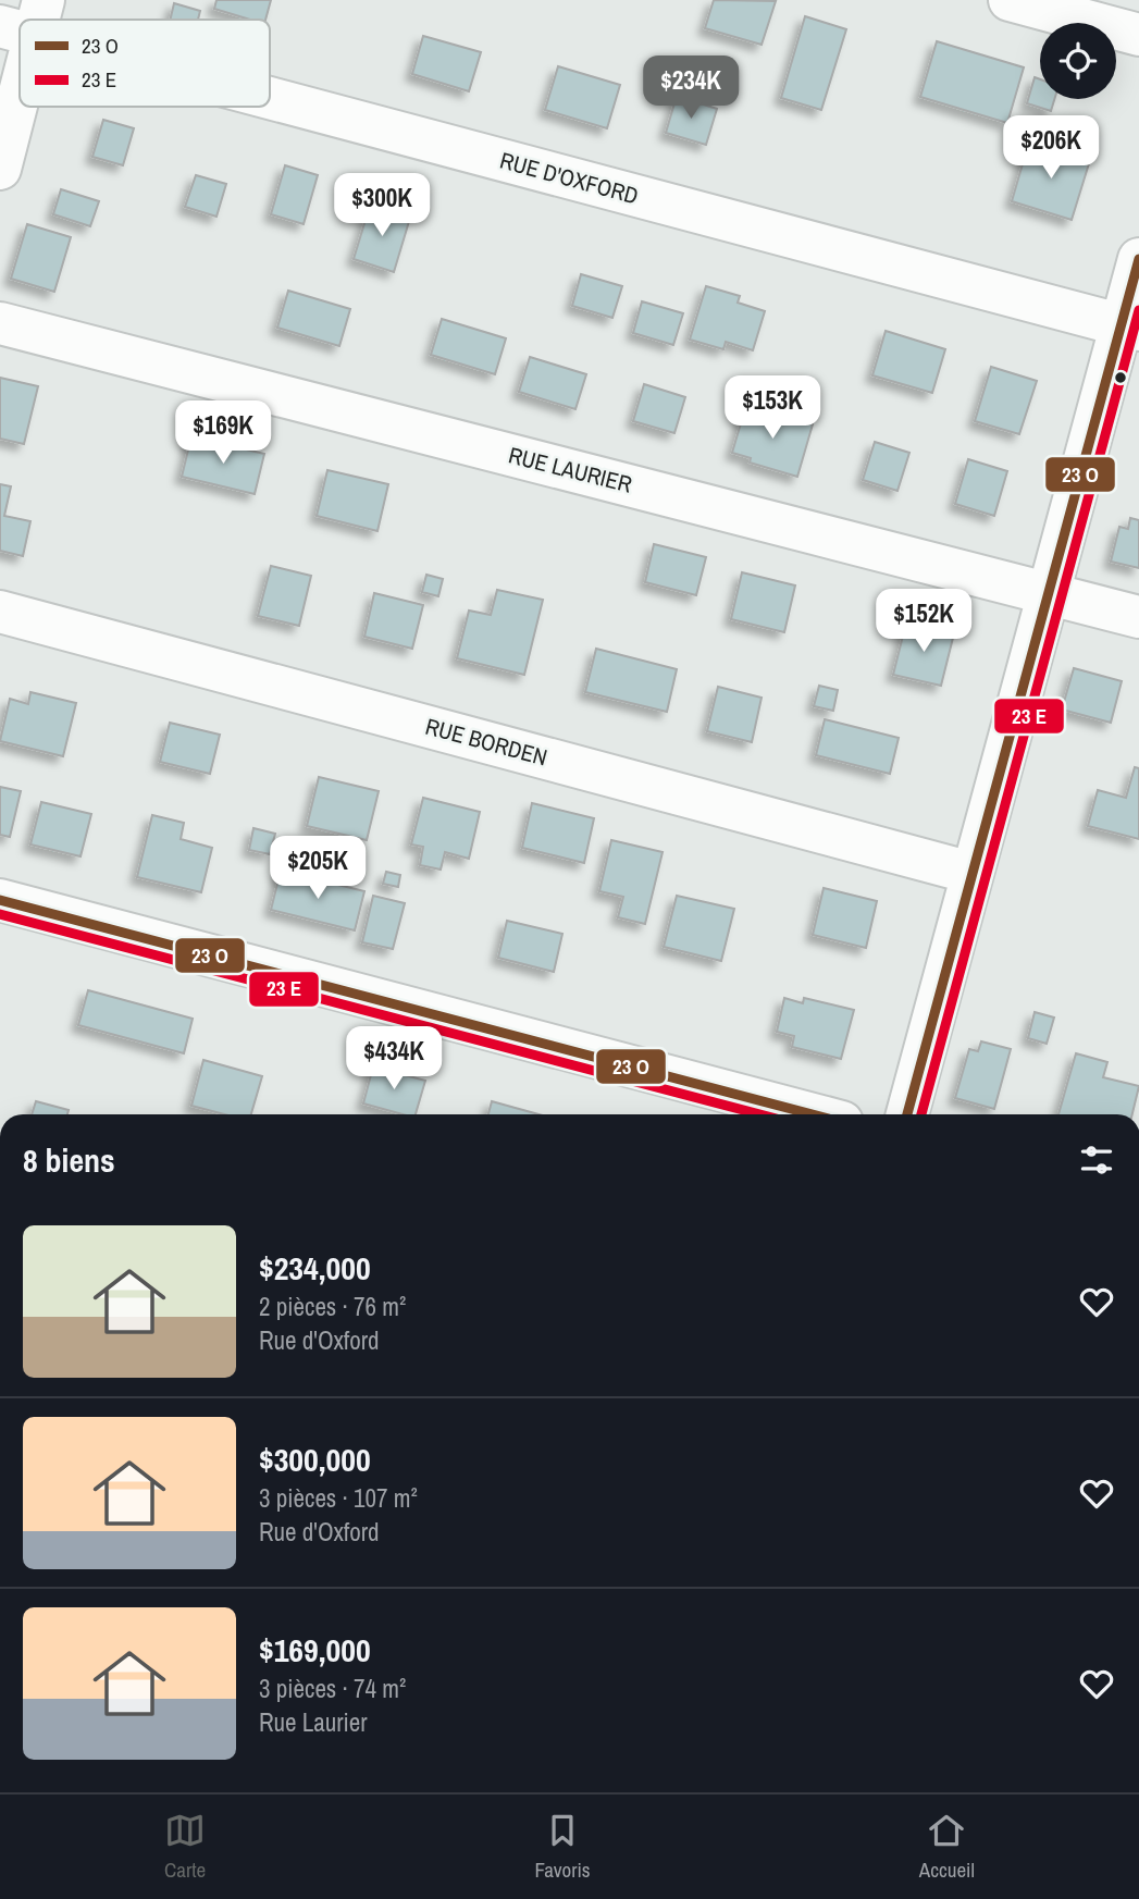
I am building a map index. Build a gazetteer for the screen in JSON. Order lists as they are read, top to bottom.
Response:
{
  "streets": {
    "street": ["RUE D'OXFORD", "RUE LAURIER", "RUE BORDEN"]
  },
  "legend": ["23 O", "23 E"],
  "page": {
    "price": [
      "$234K",
      "$206K",
      "$300K",
      "$153K",
      "$169K",
      "$152K",
      "$205K",
      "$434K"
    ],
    "heading": "8 biens",
    "list": [
      {
        "name": "$234,000",
        "note": "2 pièces · 76 m² · Rue d'Oxford"
      },
      {
        "name": "$300,000",
        "note": "3 pièces · 107 m² · Rue d'Oxford"
      },
      {
        "name": "$169,000",
        "note": "3 pièces · 74 m² · Rue Laurier"
      }
    ],
    "tabs": ["Carte", "Favoris", "Accueil"]
  }
}
